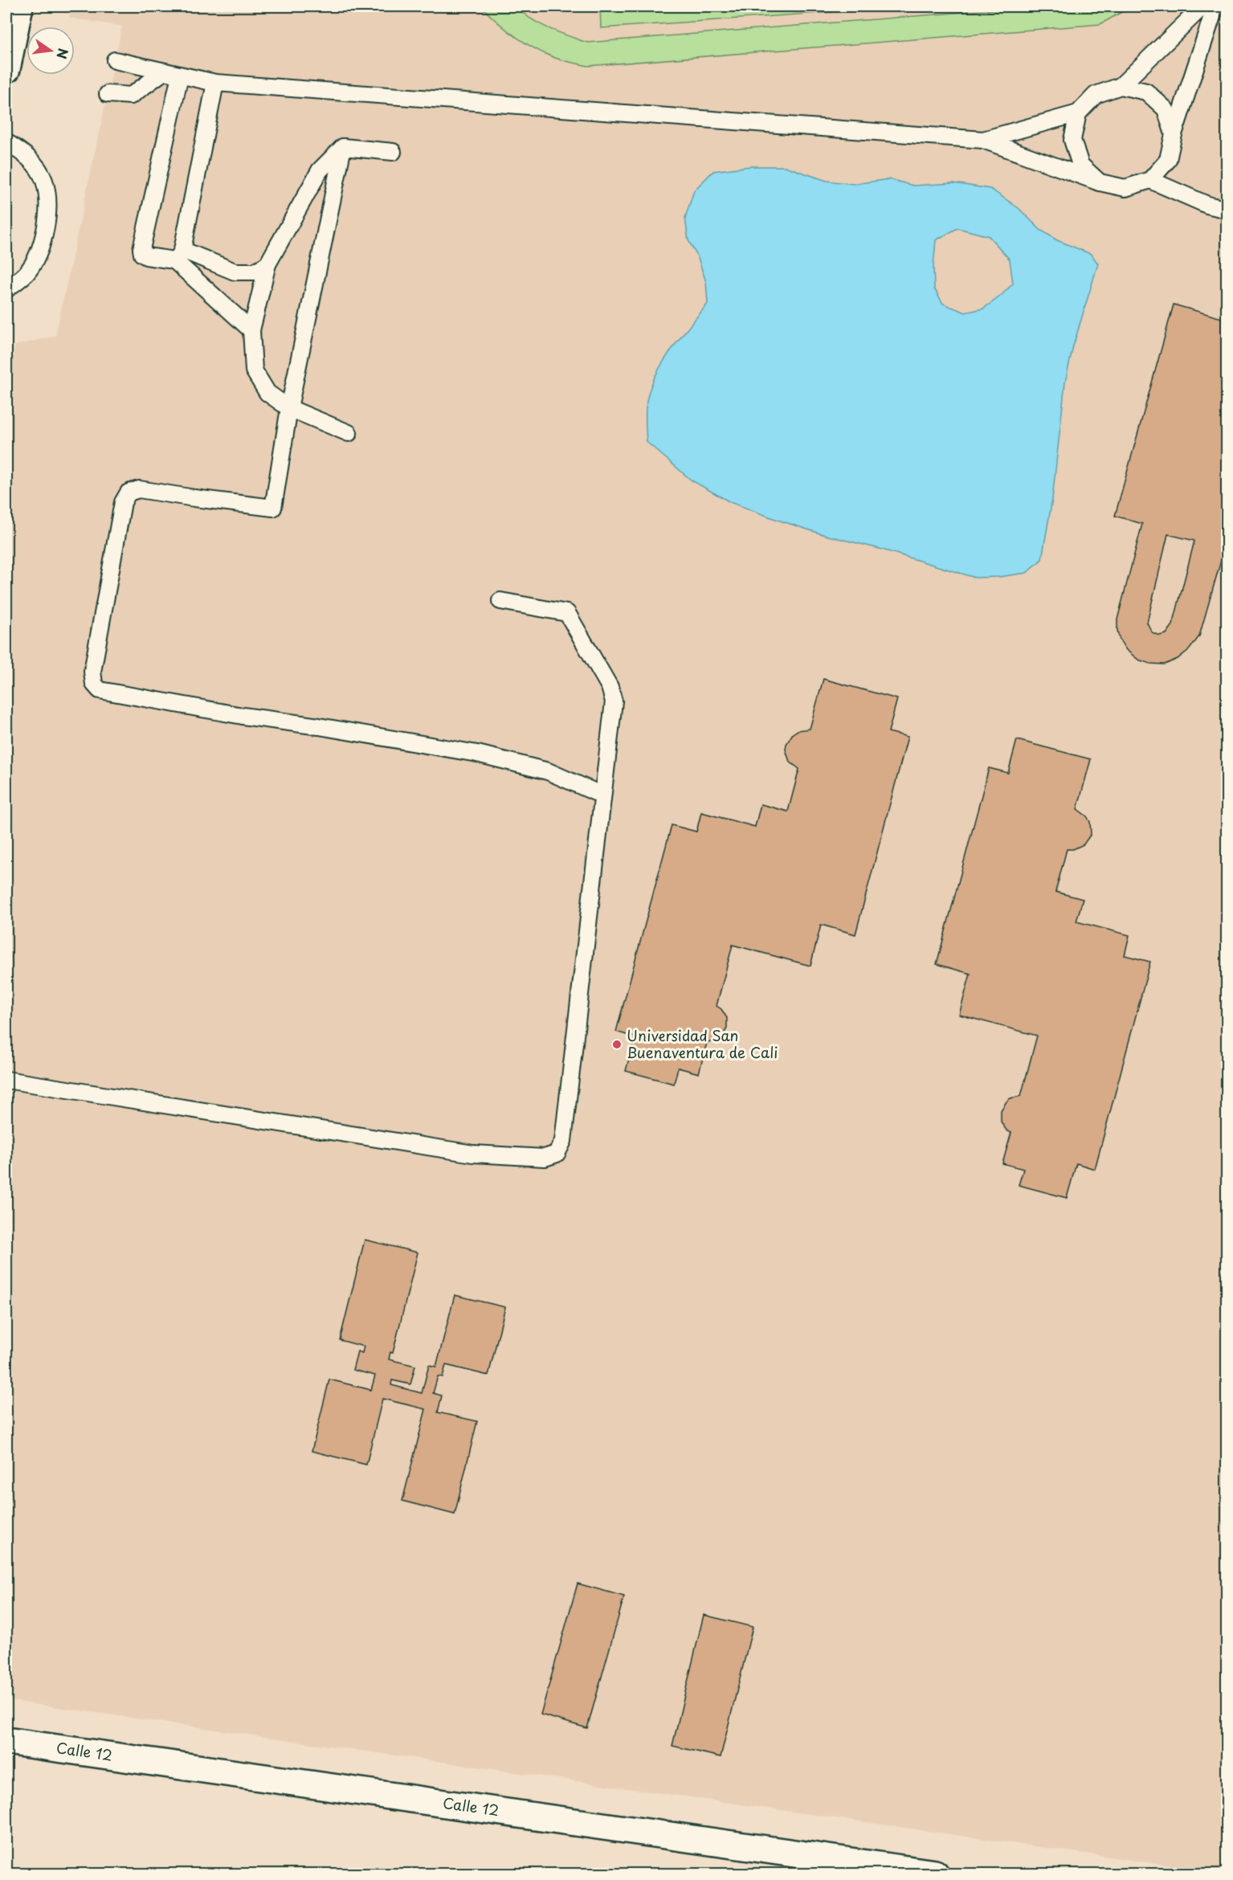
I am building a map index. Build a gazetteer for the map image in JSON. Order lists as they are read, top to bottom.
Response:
{
  "streets": {
    "street": ["Calle 12"]
  },
  "places": ["Universidad San Buenaventura de Cali"],
  "north": "right"
}
